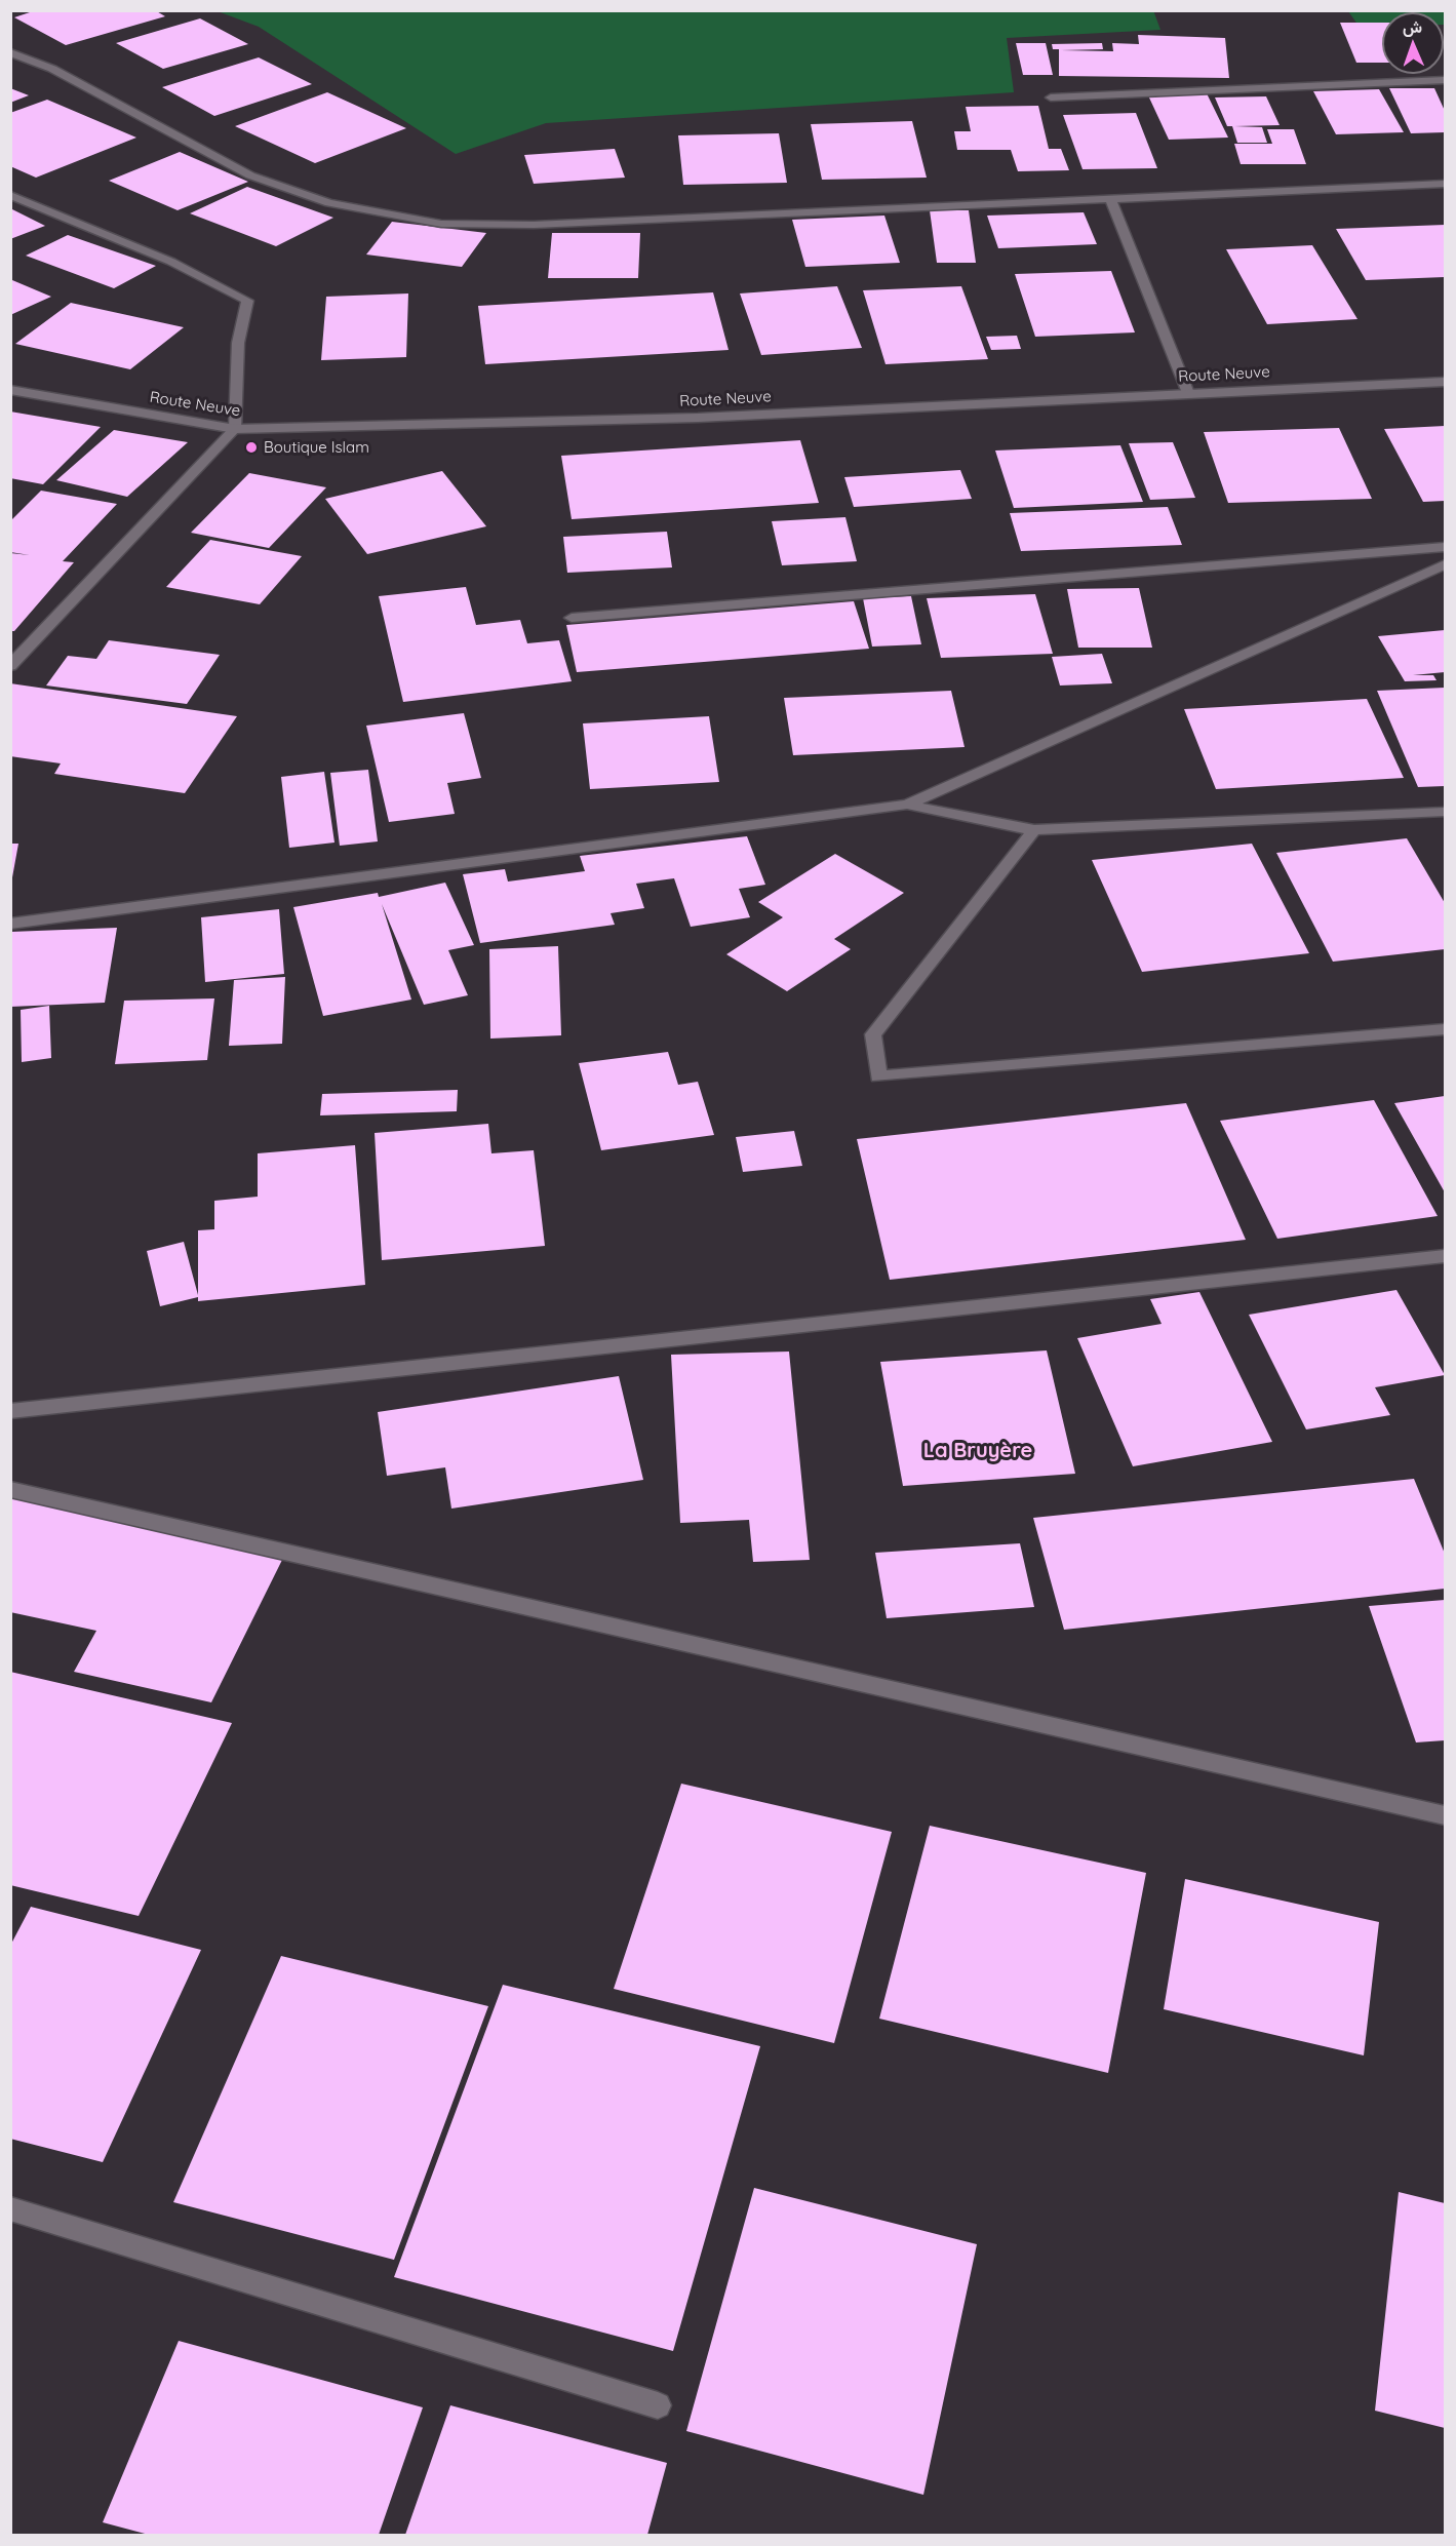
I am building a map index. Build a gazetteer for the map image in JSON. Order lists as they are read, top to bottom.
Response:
{
  "streets": {
    "street": ["Route Neuve"]
  },
  "districts": ["La Bruyère"],
  "places": ["Boutique Islam"],
  "north": "top"
}
